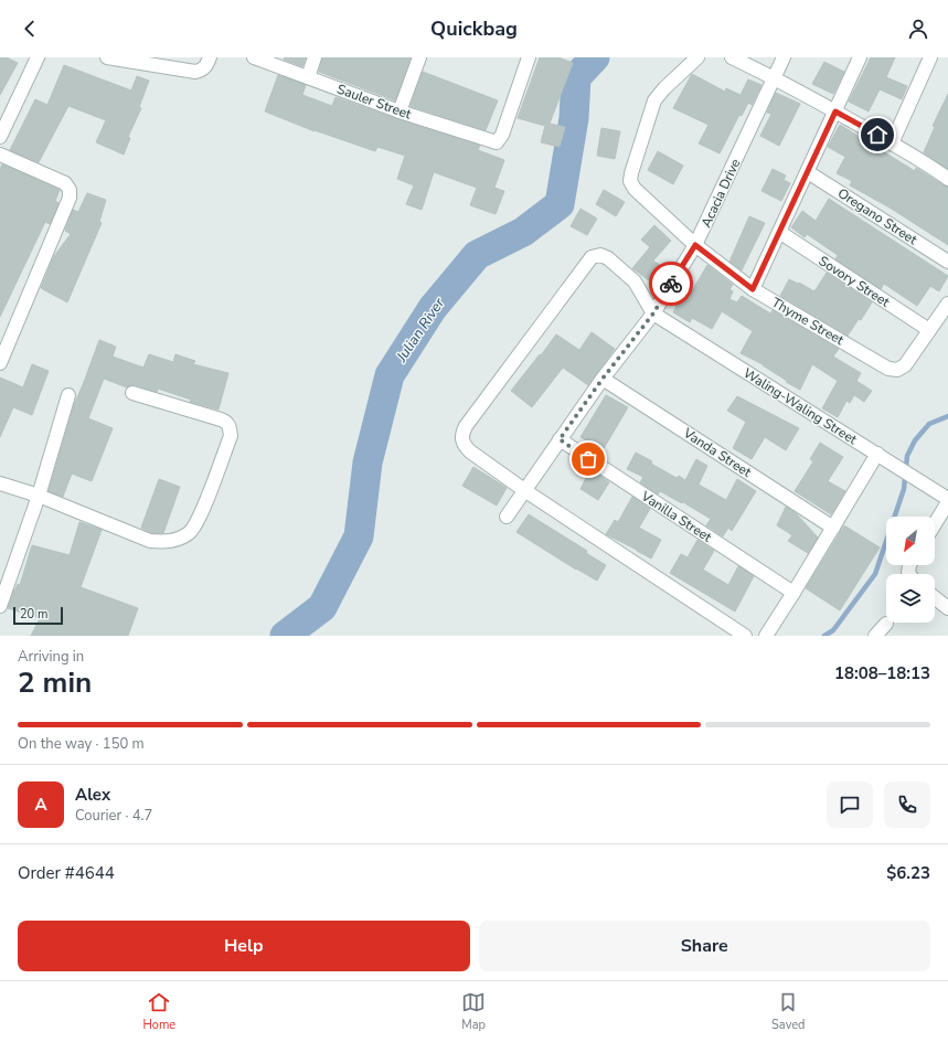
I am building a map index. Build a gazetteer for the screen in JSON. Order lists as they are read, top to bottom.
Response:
{
  "streets": {
    "street": [
      "Sauler Street",
      "Acacia Drive",
      "Oregano Street",
      "Sovory Street",
      "Thyme Street",
      "Waling-Waling Street",
      "Vanda Street",
      "Vanilla Street"
    ]
  },
  "crossings": [
    ["Acacia Drive", "Thyme Street"],
    ["Acacia Drive", "Waling-Waling Street"],
    ["Acacia Drive", "Vanda Street"],
    ["Acacia Drive", "Vanilla Street"],
    ["Sovory Street", "Thyme Street"]
  ],
  "water": ["Julian River"],
  "scale_bar": "20 m",
  "north": "bottom left",
  "page": {
    "header": "Quickbag",
    "scale": "20 m",
    "heading": ["2 min", "Arriving in", "18:08–18:13"],
    "panel": [
      "Alex",
      "Courier · 4.7",
      "Order #4644",
      "$6.23"
    ],
    "bar": "On the way · 150 m",
    "round": "A",
    "buttons": ["Help", "Share"],
    "tabs": ["Home", "Map", "Saved"]
  }
}
